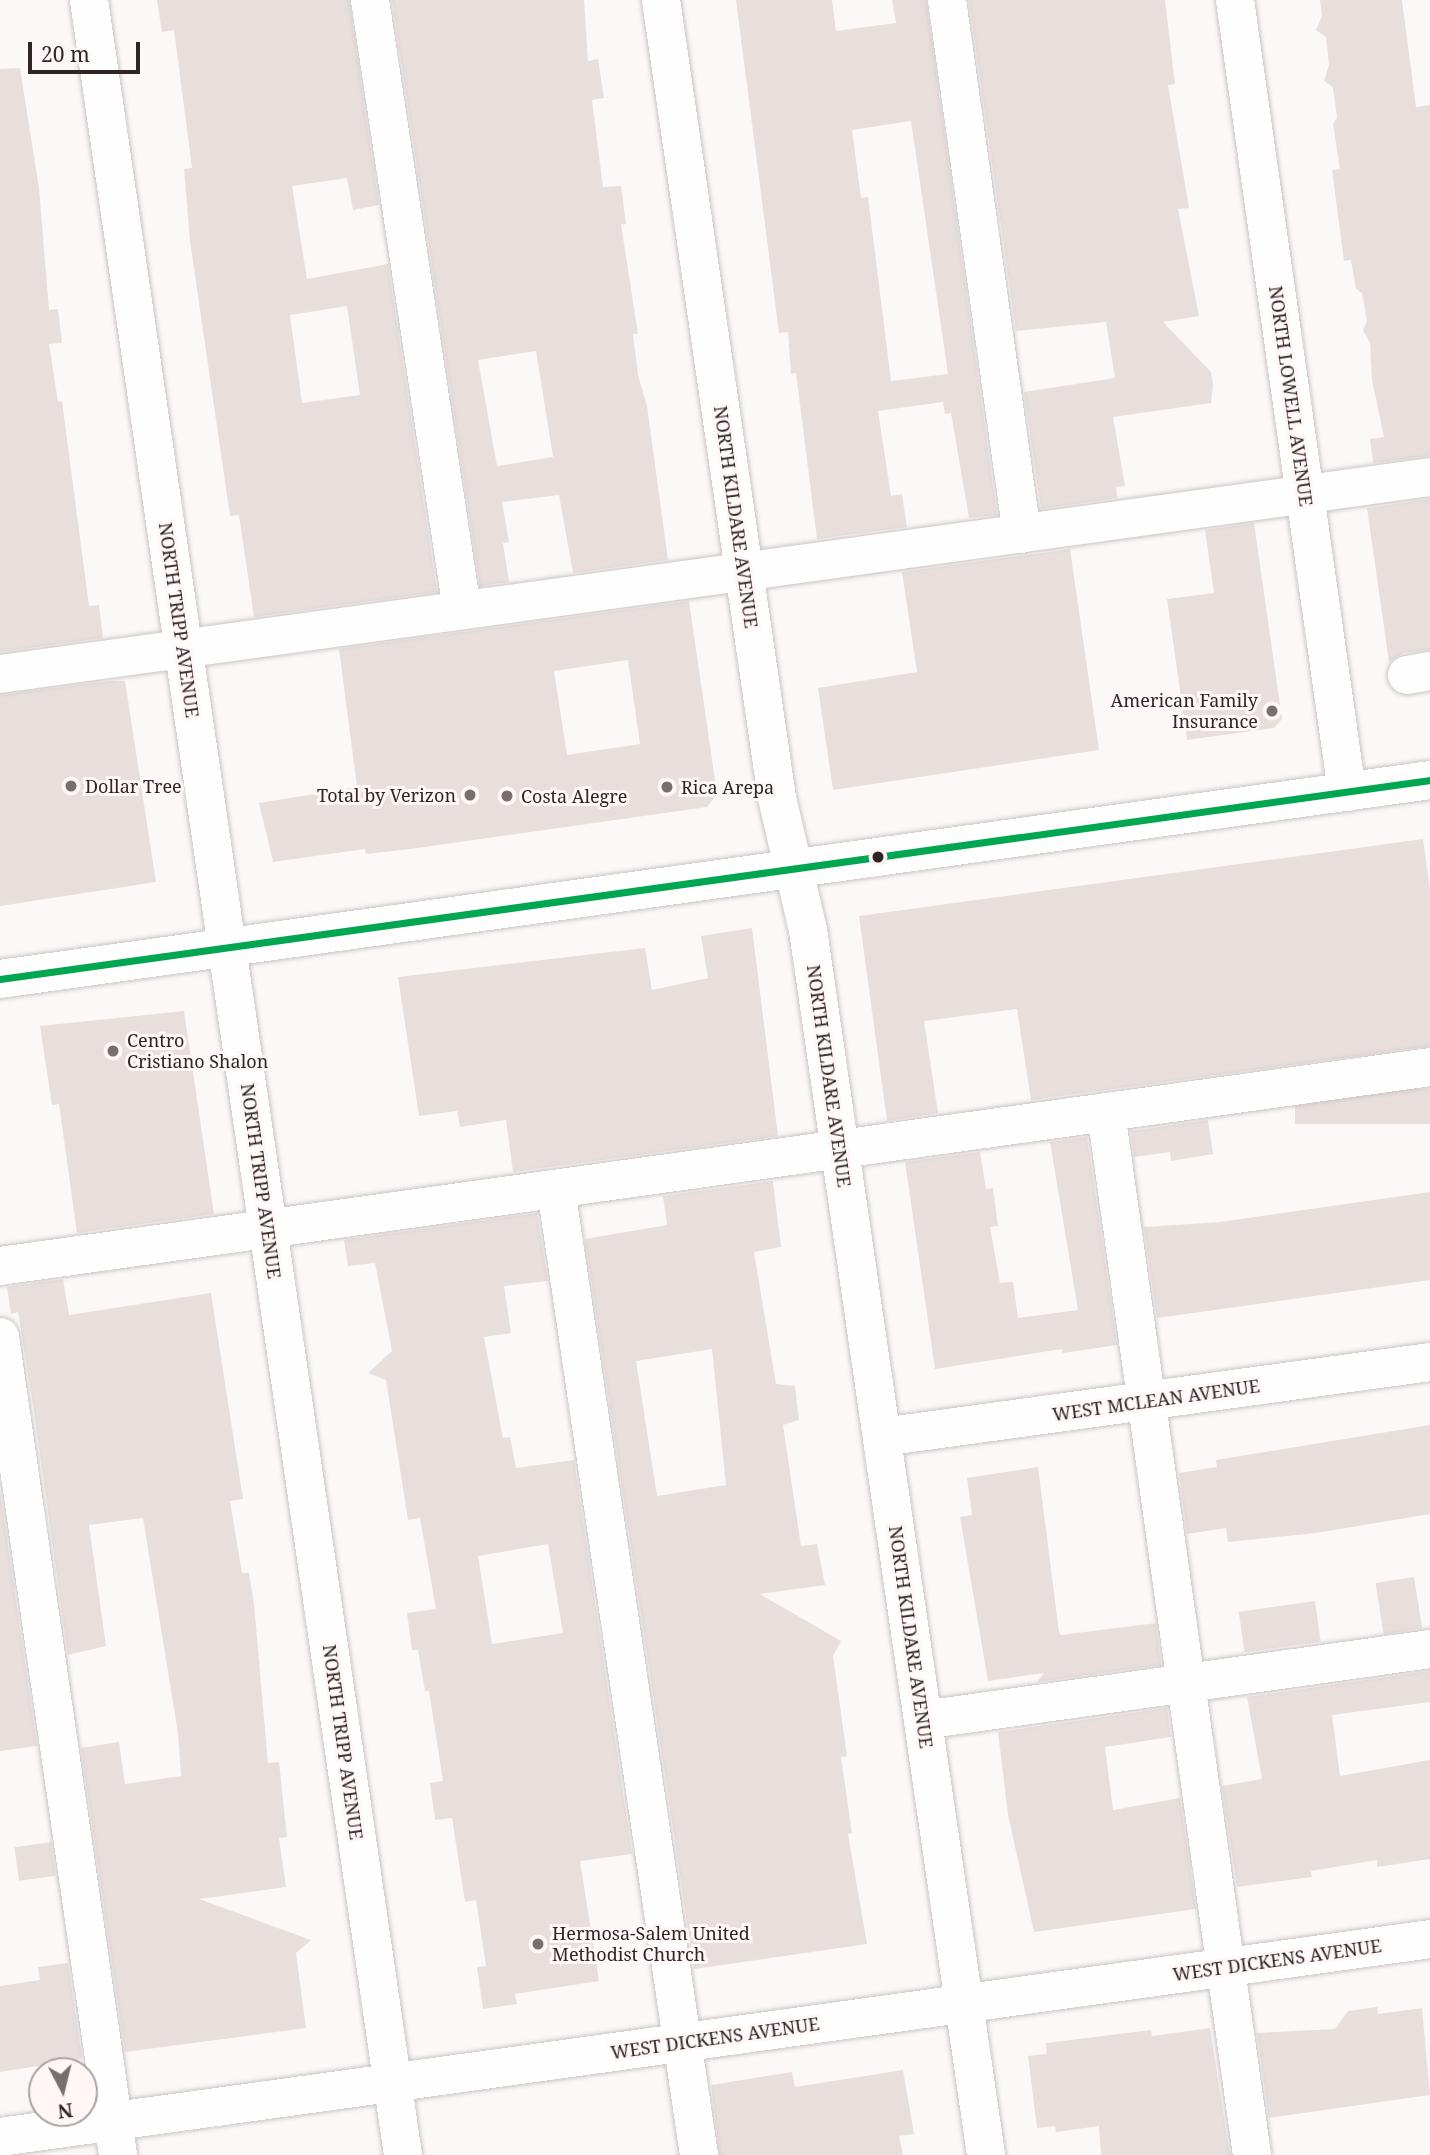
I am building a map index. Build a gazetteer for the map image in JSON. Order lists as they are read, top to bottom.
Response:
{
  "streets": {
    "street": [
      "NORTH LOWELL AVENUE",
      "NORTH KILDARE AVENUE",
      "NORTH TRIPP AVENUE",
      "WEST MCLEAN AVENUE",
      "WEST DICKENS AVENUE"
    ]
  },
  "crossings": [
    ["NORTH KILDARE AVENUE", "WEST MCLEAN AVENUE"],
    ["NORTH KILDARE AVENUE", "WEST DICKENS AVENUE"],
    ["NORTH TRIPP AVENUE", "WEST DICKENS AVENUE"]
  ],
  "places": [
    "American Family Insurance",
    "Dollar Tree",
    "Rica Arepa",
    "Total by Verizon",
    "Costa Alegre",
    "Centro Cristiano Shalon",
    "Hermosa-Salem United Methodist Church"
  ],
  "scale_bar": "20 m",
  "north": "bottom"
}
